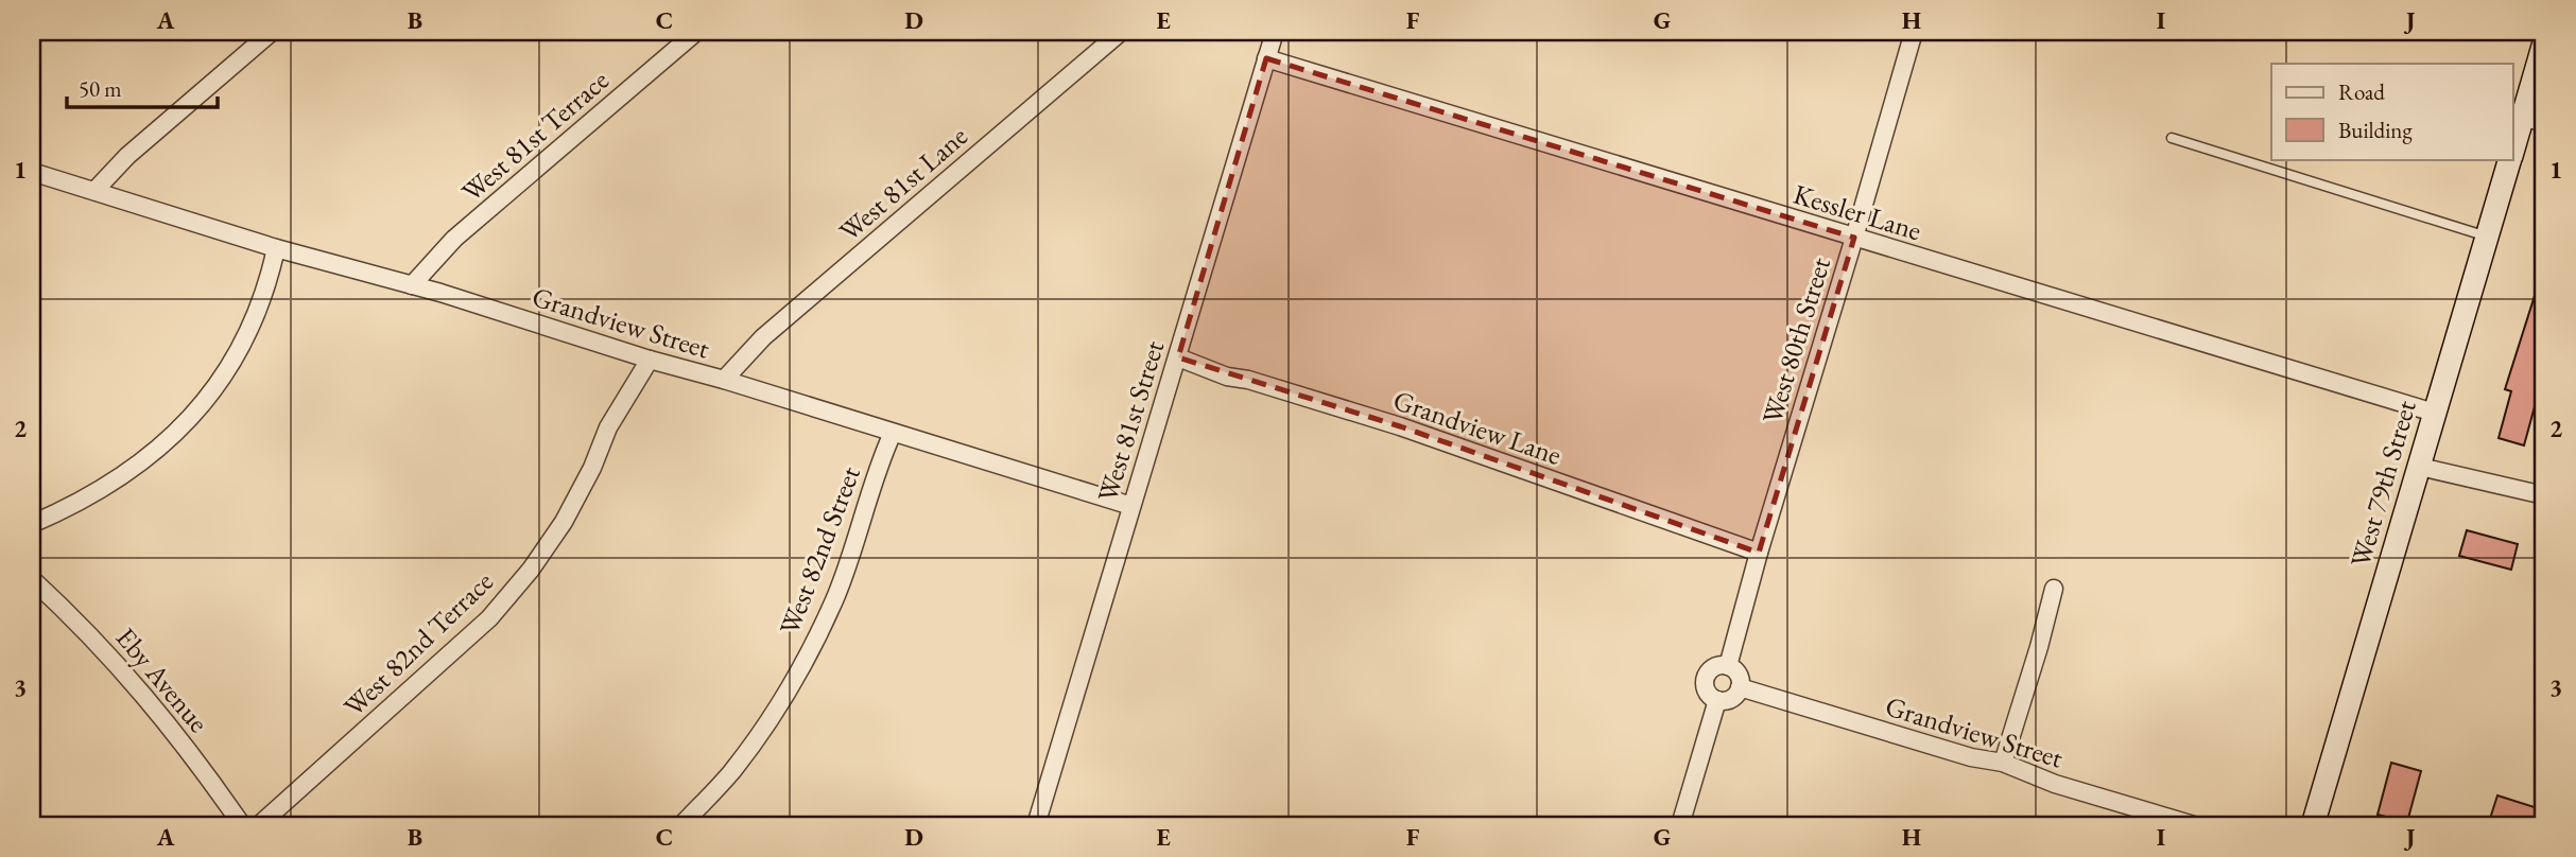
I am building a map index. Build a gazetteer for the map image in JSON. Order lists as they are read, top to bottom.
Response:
{
  "streets": {
    "street": [
      "West 81st Terrace",
      "West 81st Lane",
      "Kessler Lane",
      "Grandview Street",
      "West 80th Street",
      "West 81st Street",
      "Grandview Lane",
      "West 79th Street",
      "West 82nd Street",
      "West 82nd Terrace",
      "Eby Avenue"
    ]
  },
  "crossings": [
    ["West 81st Terrace", "Grandview Street"],
    ["West 81st Lane", "Grandview Street"],
    ["Kessler Lane", "West 80th Street"],
    ["Kessler Lane", "West 81st Street"],
    ["Kessler Lane", "West 79th Street"],
    ["Grandview Street", "West 80th Street"],
    ["Grandview Street", "West 81st Street"],
    ["Grandview Street", "West 82nd Street"],
    ["Grandview Street", "West 82nd Terrace"],
    ["West 80th Street", "Grandview Lane"],
    ["West 81st Street", "Grandview Lane"]
  ],
  "legend": ["Road", "Building"],
  "scale_bar": "50 m",
  "grid": {
    "columns": [
      "A",
      "B",
      "C",
      "D",
      "E",
      "F",
      "G",
      "H",
      "I",
      "J"
    ],
    "rows": ["1", "2", "3"]
  }
}
